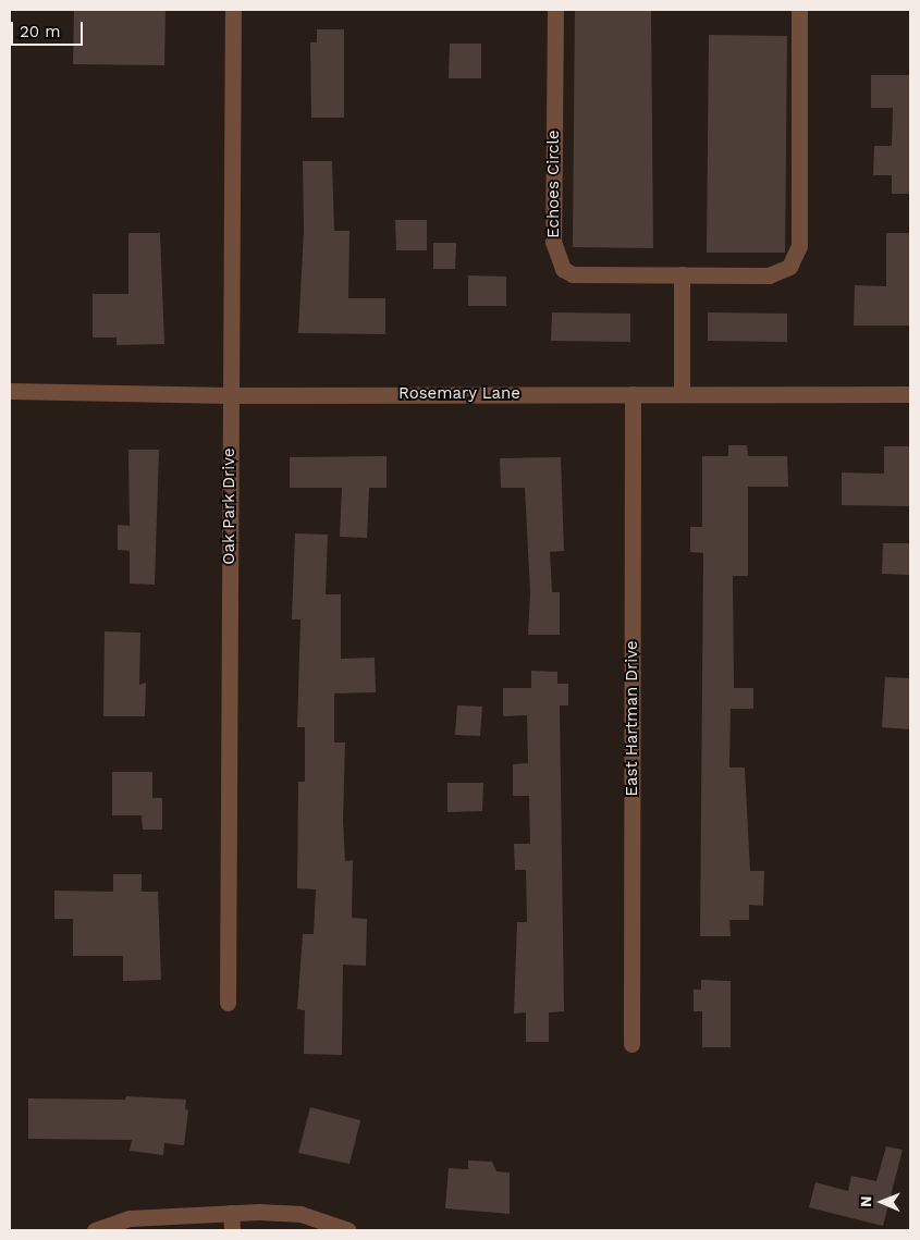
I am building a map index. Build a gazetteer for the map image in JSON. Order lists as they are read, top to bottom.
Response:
{
  "streets": {
    "street": [
      "Echoes Circle",
      "Rosemary Lane",
      "Oak Park Drive",
      "East Hartman Drive"
    ]
  },
  "crossings": [
    ["Rosemary Lane", "Oak Park Drive"],
    ["Rosemary Lane", "East Hartman Drive"]
  ],
  "scale_bar": "20 m",
  "north": "left"
}
